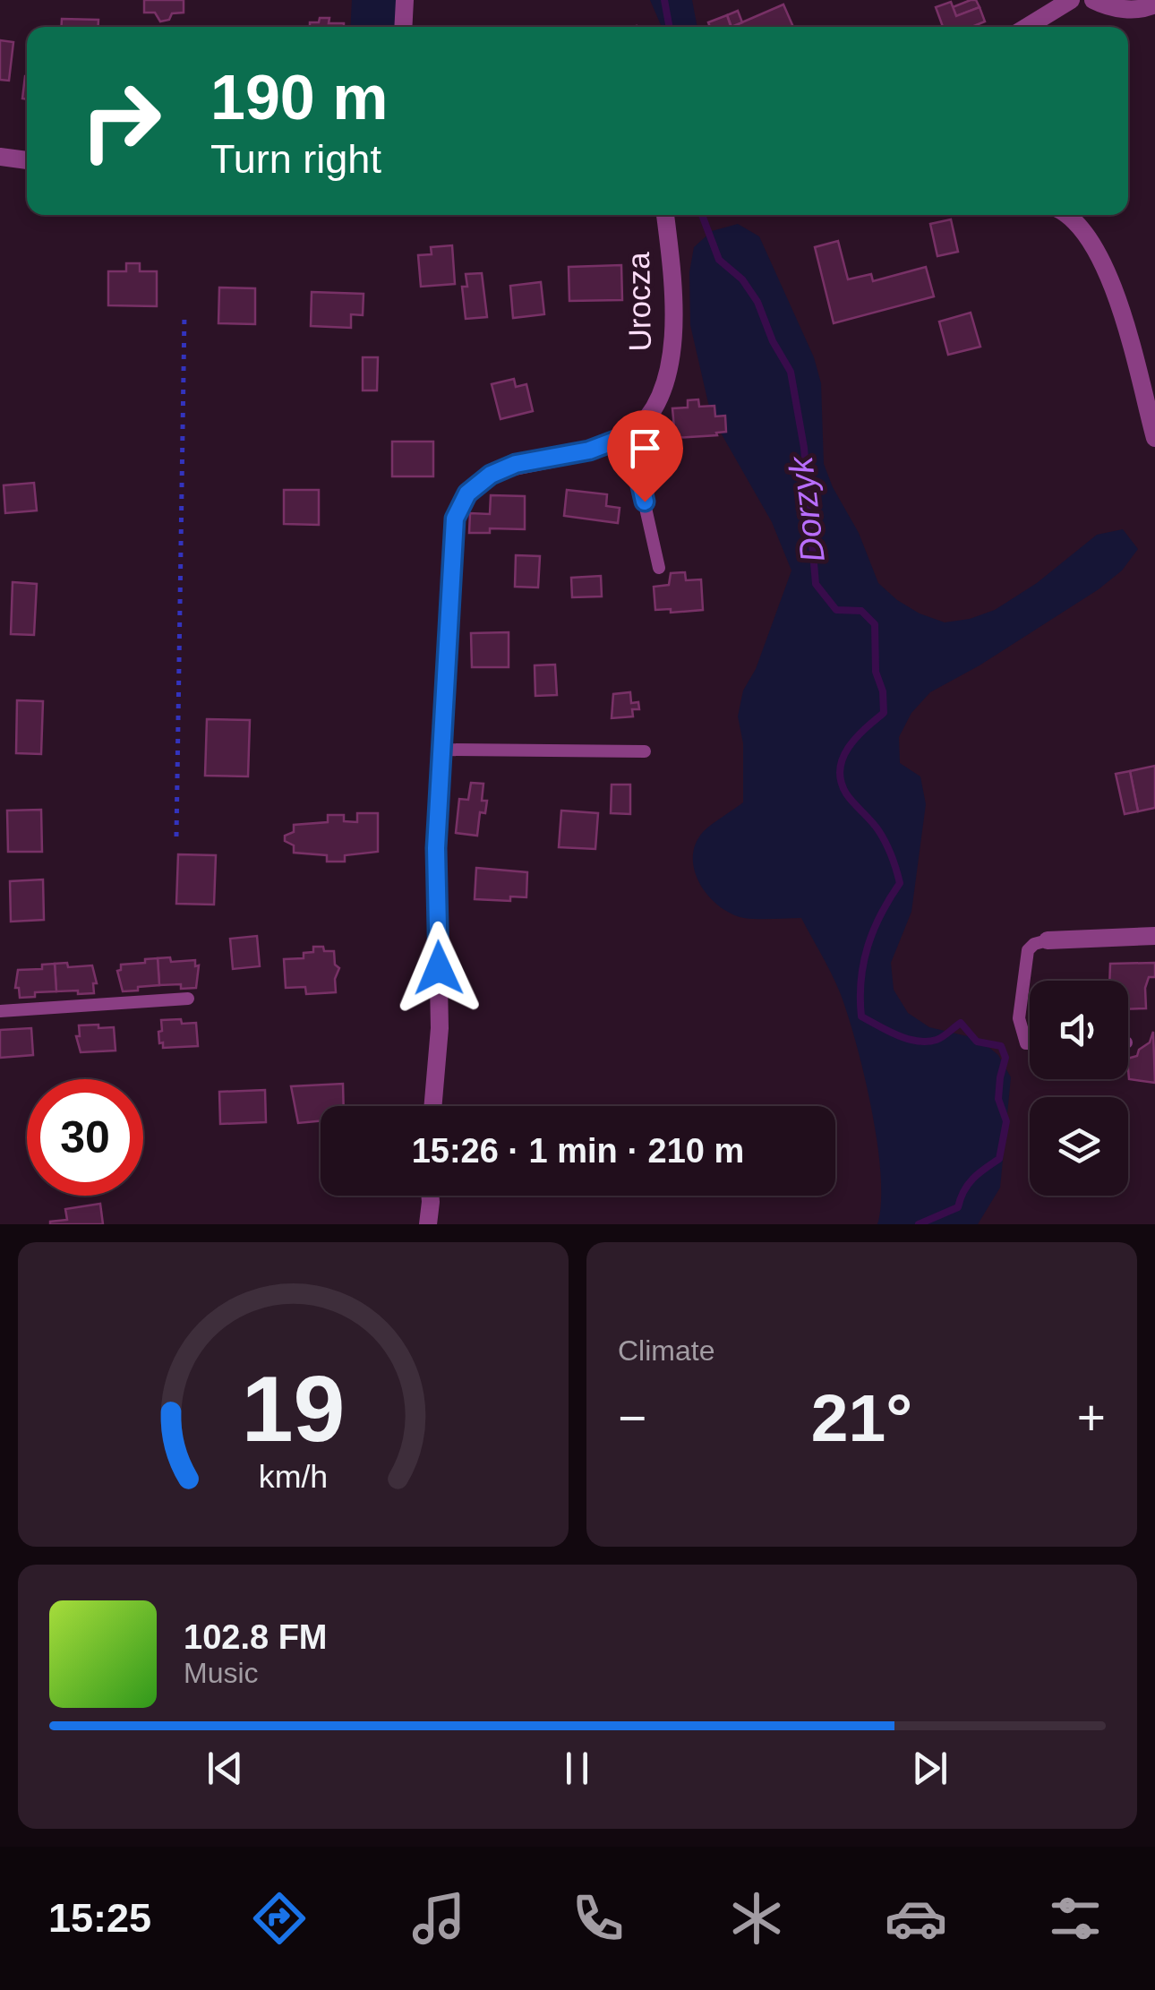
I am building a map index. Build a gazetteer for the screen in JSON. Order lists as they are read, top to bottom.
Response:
{
  "streets": {
    "street": ["Urocza"]
  },
  "water": ["Dorzyk"],
  "page": {
    "turn": ["190 m", "Turn right"],
    "limit": "30",
    "trip": "15:26 · 1 min · 210 m",
    "tile": "Climate",
    "heat": ["−", "21°", "+"],
    "song": ["102.8 FM", "Music"],
    "tabs": "15:25",
    "gauge": ["19", "km/h"]
  }
}
